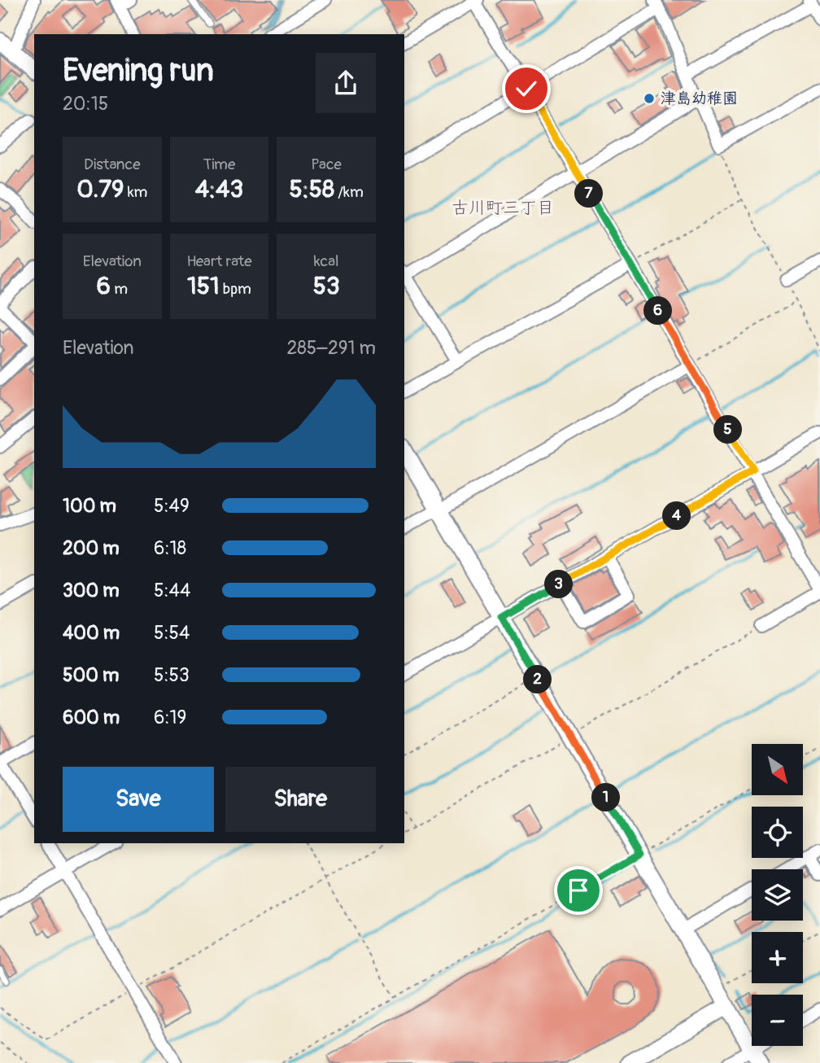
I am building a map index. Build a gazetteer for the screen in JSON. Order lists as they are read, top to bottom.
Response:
{
  "districts": ["古川町三丁目"],
  "places": ["津島幼稚園"],
  "north": "bottom right",
  "page": {
    "heading": ["Evening run", "20:15"],
    "stats": [
      ["Distance", "0.79 km"],
      ["Time", "4:43"],
      ["Pace", "5:58 /km"],
      ["Elevation", "6 m"],
      ["Heart rate", "151 bpm"],
      ["kcal", "53"]
    ],
    "pins": [
      "7",
      "6",
      "5",
      "4",
      "3",
      "2",
      "1"
    ],
    "chart": ["Elevation", "285–291 m"],
    "list": [
      {
        "name": "100 m",
        "note": "5:49"
      },
      {
        "name": "200 m",
        "note": "6:18"
      },
      {
        "name": "300 m",
        "note": "5:44"
      },
      {
        "name": "400 m",
        "note": "5:54"
      },
      {
        "name": "500 m",
        "note": "5:53"
      },
      {
        "name": "600 m",
        "note": "6:19"
      }
    ],
    "map_buttons": ["+", "−"],
    "buttons": ["Save", "Share"]
  }
}
